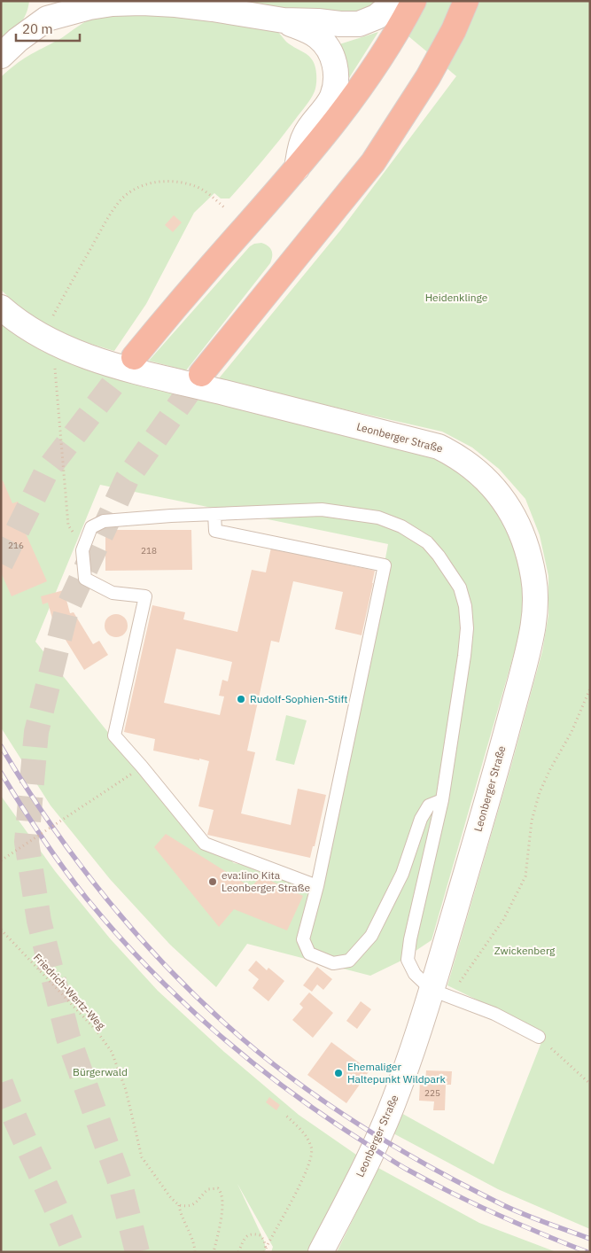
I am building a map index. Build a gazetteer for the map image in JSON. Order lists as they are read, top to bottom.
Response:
{
  "streets": {
    "street": ["Leonberger Straße"],
    "path": ["Friedrich-Wertz-Weg"]
  },
  "parks": ["Heidenklinge", "Zwickenberg", "Bürgerwald"],
  "places": ["Rudolf-Sophien-Stift", "eva:lino Kita Leonberger Straße", "Ehemaliger Haltepunkt Wildpark"],
  "house_numbers": ["216", "218", "225"],
  "scale_bar": "20 m"
}
